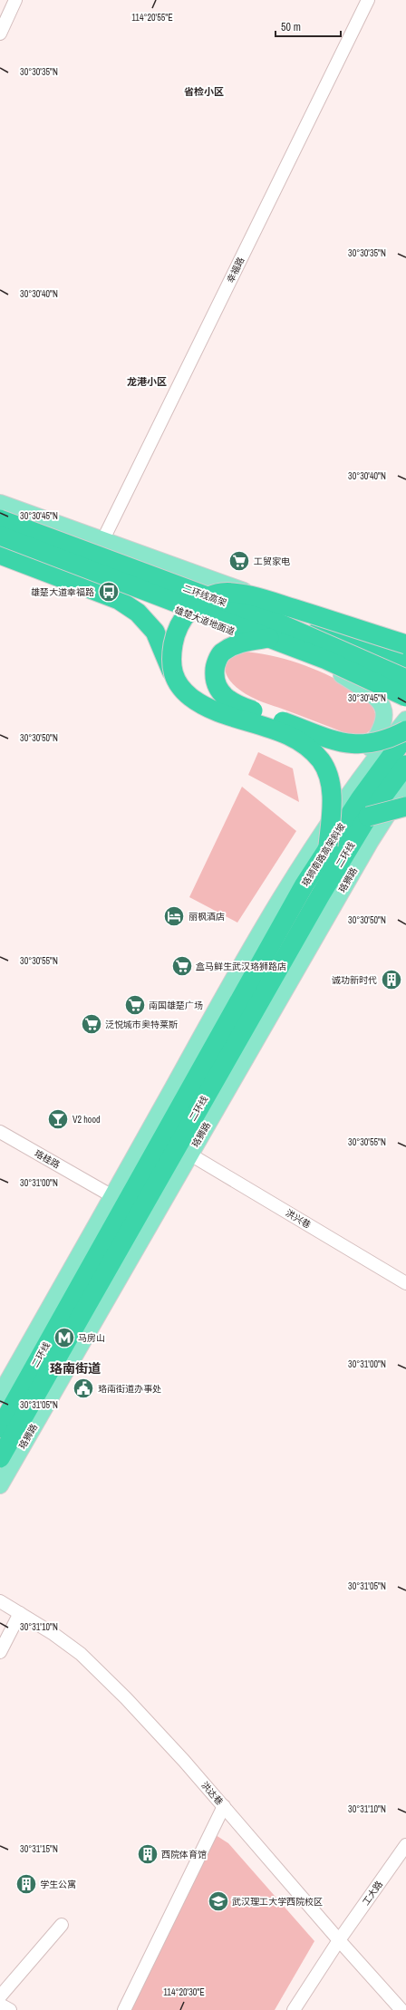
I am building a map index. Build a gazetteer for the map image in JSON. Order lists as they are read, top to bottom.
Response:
{
  "streets": {
    "highway": ["二环线高架", "珞狮南路高架斜坡", "二环线"],
    "main road": ["雄楚大道地面道", "珞狮路"],
    "street": [
      "幸福路",
      "珞桂路",
      "洪兴巷",
      "洪达巷",
      "工大路"
    ]
  },
  "crossings": [
    ["珞狮南路高架斜坡", "二环线"],
    ["珞狮路", "洪兴巷"],
    ["洪达巷", "工大路"]
  ],
  "districts": ["省检小区", "龙港小区", "珞南街道"],
  "places": {
    "supermarket": [
      "工贸家电",
      "盒马鲜生武汉珞狮路店",
      "南国雄楚广场",
      "泛悦城市奥特莱斯"
    ],
    "bus stop": ["雄楚大道幸福路"],
    "hotel": ["丽枫酒店"],
    "building": ["诚功新时代", "西院体育馆", "学生公寓"],
    "bar": ["V2 hood"],
    "metro station": ["马房山"],
    "public building": ["珞南街道办事处"],
    "school or university": ["武汉理工大学西院校区"]
  },
  "scale_bar": "50 m",
  "coordinates": [
    "114°20'55\"E",
    "30°30'35\"N",
    "30°30'40\"N",
    "30°30'45\"N",
    "30°30'50\"N",
    "30°30'55\"N",
    "30°31'00\"N",
    "30°31'05\"N",
    "30°31'10\"N",
    "30°31'15\"N",
    "114°20'30\"E"
  ]
}
